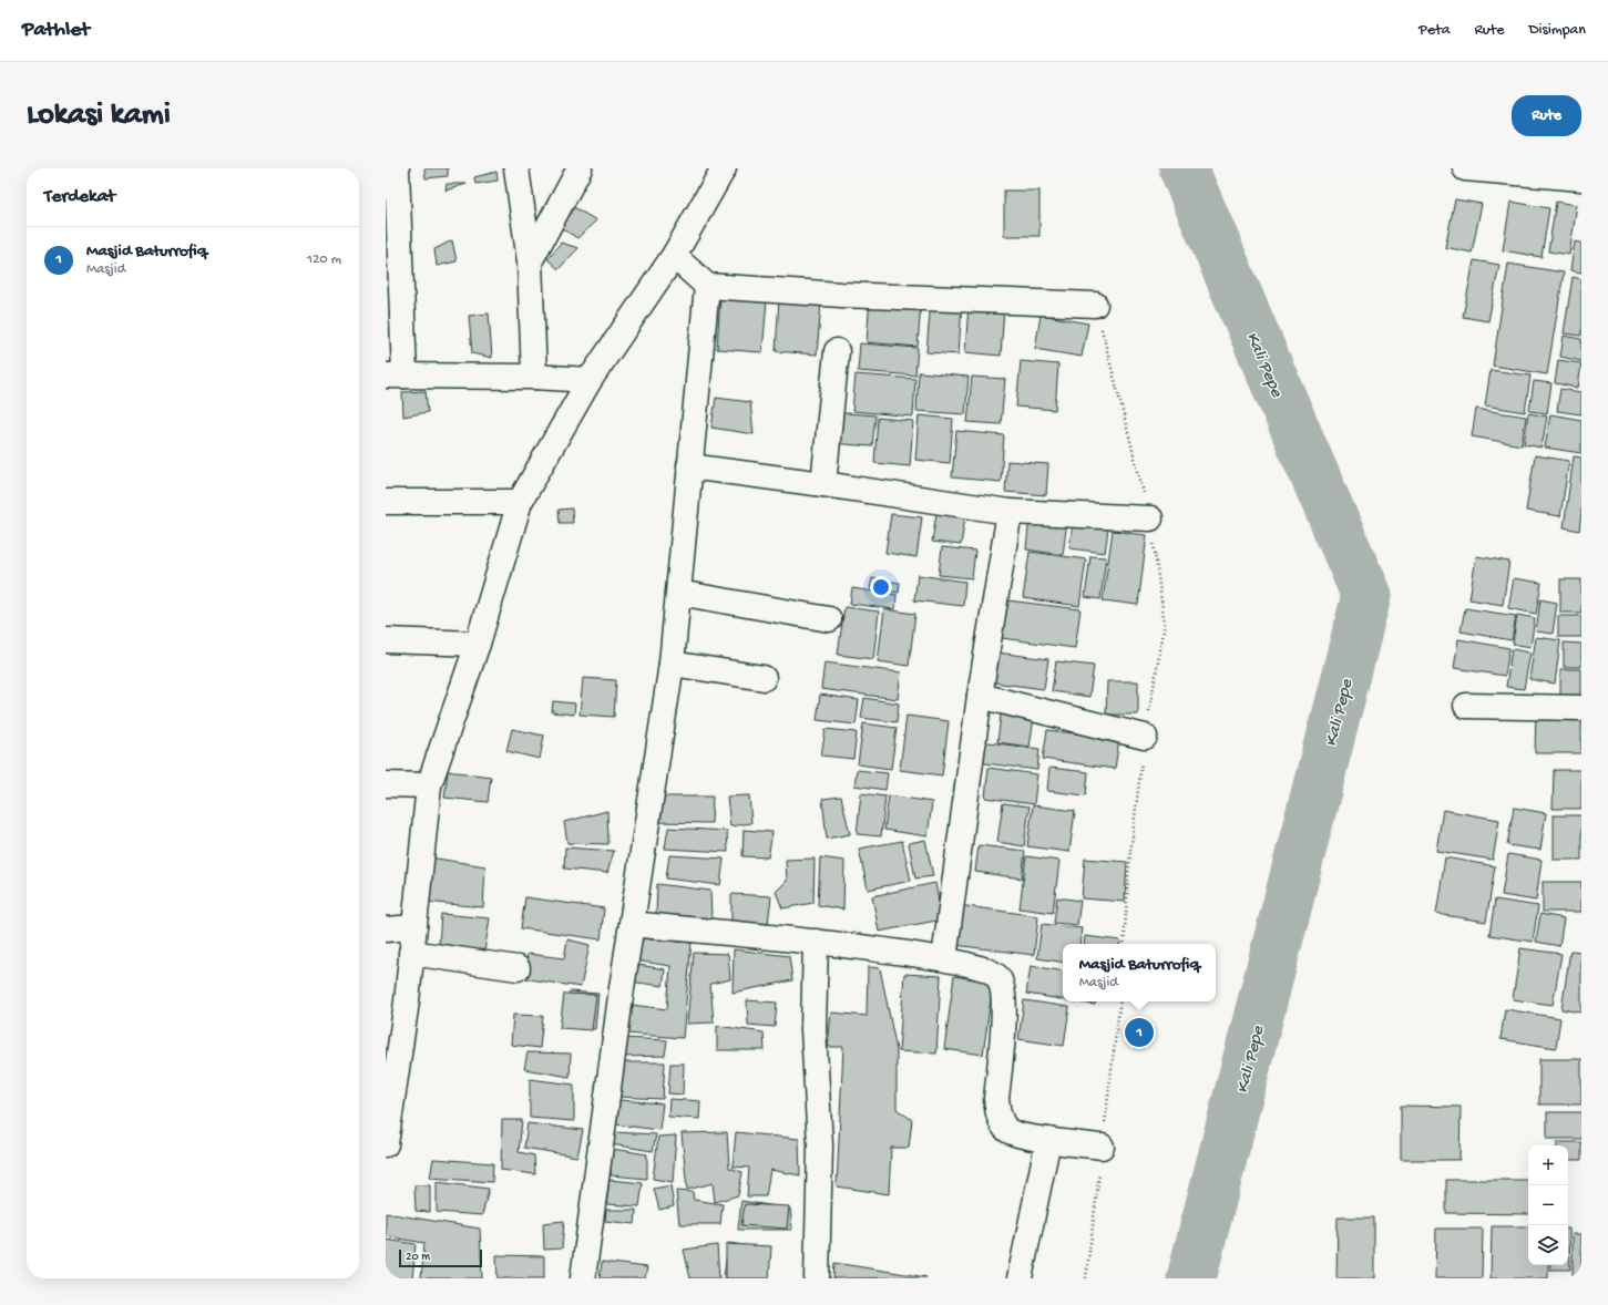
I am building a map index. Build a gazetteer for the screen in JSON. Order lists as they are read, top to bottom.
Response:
{
  "water": ["Kali Pepe"],
  "scale_bar": "20 m",
  "page": {
    "header": "Pathlet",
    "nav": ["Peta", "Rute", "Disimpan"],
    "buttons": "Rute",
    "title": "Lokasi kami",
    "heading": "Terdekat",
    "list": [
      {
        "mark": "1",
        "name": "Masjid Baturrofiq",
        "note": "Masjid",
        "value": "120 m"
      }
    ],
    "popup": ["Masjid Baturrofiq", "Masjid"],
    "pins": "1",
    "map_buttons": ["+", "−"],
    "scale": "20 m"
  }
}
